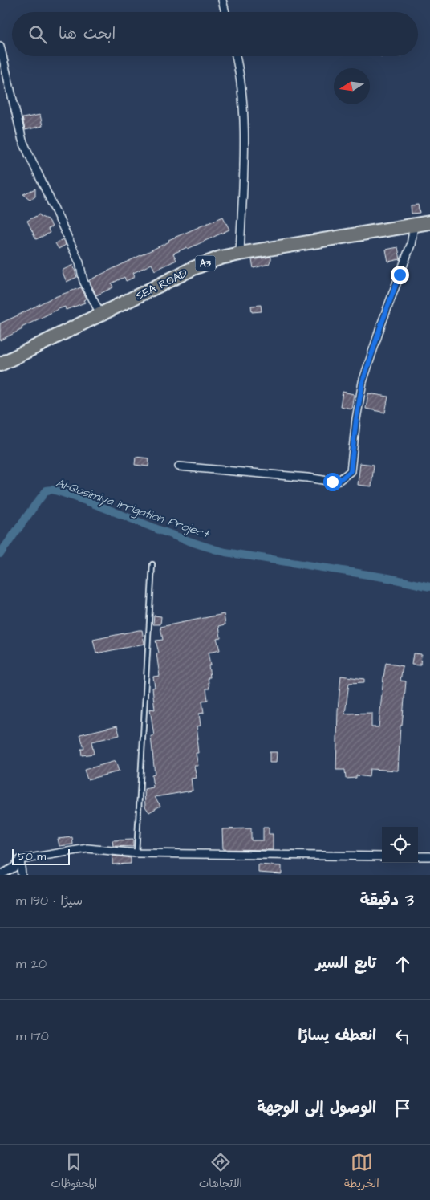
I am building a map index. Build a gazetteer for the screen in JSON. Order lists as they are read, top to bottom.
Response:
{
  "streets": {
    "highway": ["A3", "SEA ROAD"]
  },
  "water": ["Al-Qasimiya Irrigation Project"],
  "scale_bar": "50 m",
  "north": "left",
  "page": {
    "search": "ابحث هنا",
    "scale": "50 m",
    "heading": ["3 دقيقة", "سيرًا · 190 m"],
    "list": [
      ["تابع السير", "20 m"],
      ["انعطف يسارًا", "170 m"],
      "الوصول إلى الوجهة"
    ],
    "nav": ["الخريطة", "الاتجاهات", "المحفوظات"]
  }
}
